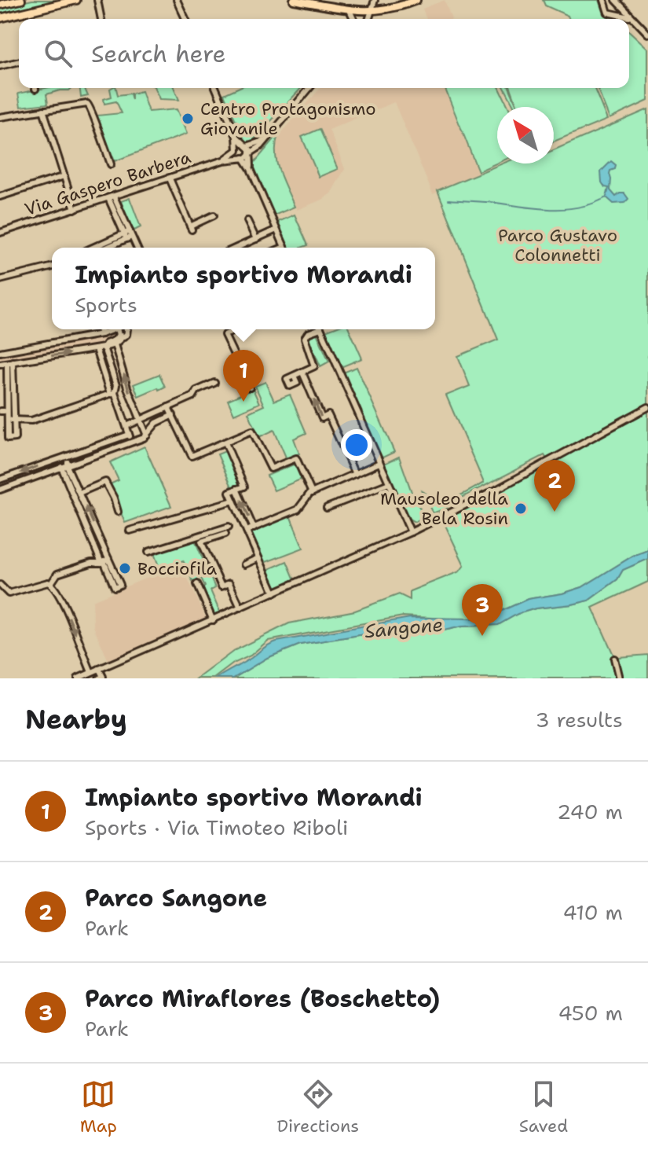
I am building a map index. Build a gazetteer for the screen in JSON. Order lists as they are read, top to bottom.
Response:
{
  "streets": {
    "street": ["Via Gaspero Barbera"]
  },
  "water": ["Sangone"],
  "parks": ["Parco Gustavo Colonnetti"],
  "places": ["Centro Protagonismo Giovanile", "Mausoleo della Bela Rosin", "Bocciofila"],
  "north": "top left",
  "page": {
    "search": "Search here",
    "popup": ["Impianto sportivo Morandi", "Sports"],
    "pins": ["1", "2", "3"],
    "heading": ["Nearby", "3 results"],
    "list": [
      {
        "mark": "1",
        "name": "Impianto sportivo Morandi",
        "note": "Sports · Via Timoteo Riboli",
        "value": "240 m"
      },
      {
        "mark": "2",
        "name": "Parco Sangone",
        "note": "Park",
        "value": "410 m"
      },
      {
        "mark": "3",
        "name": "Parco Miraflores (Boschetto)",
        "note": "Park",
        "value": "450 m"
      }
    ],
    "nav": ["Map", "Directions", "Saved"]
  }
}
